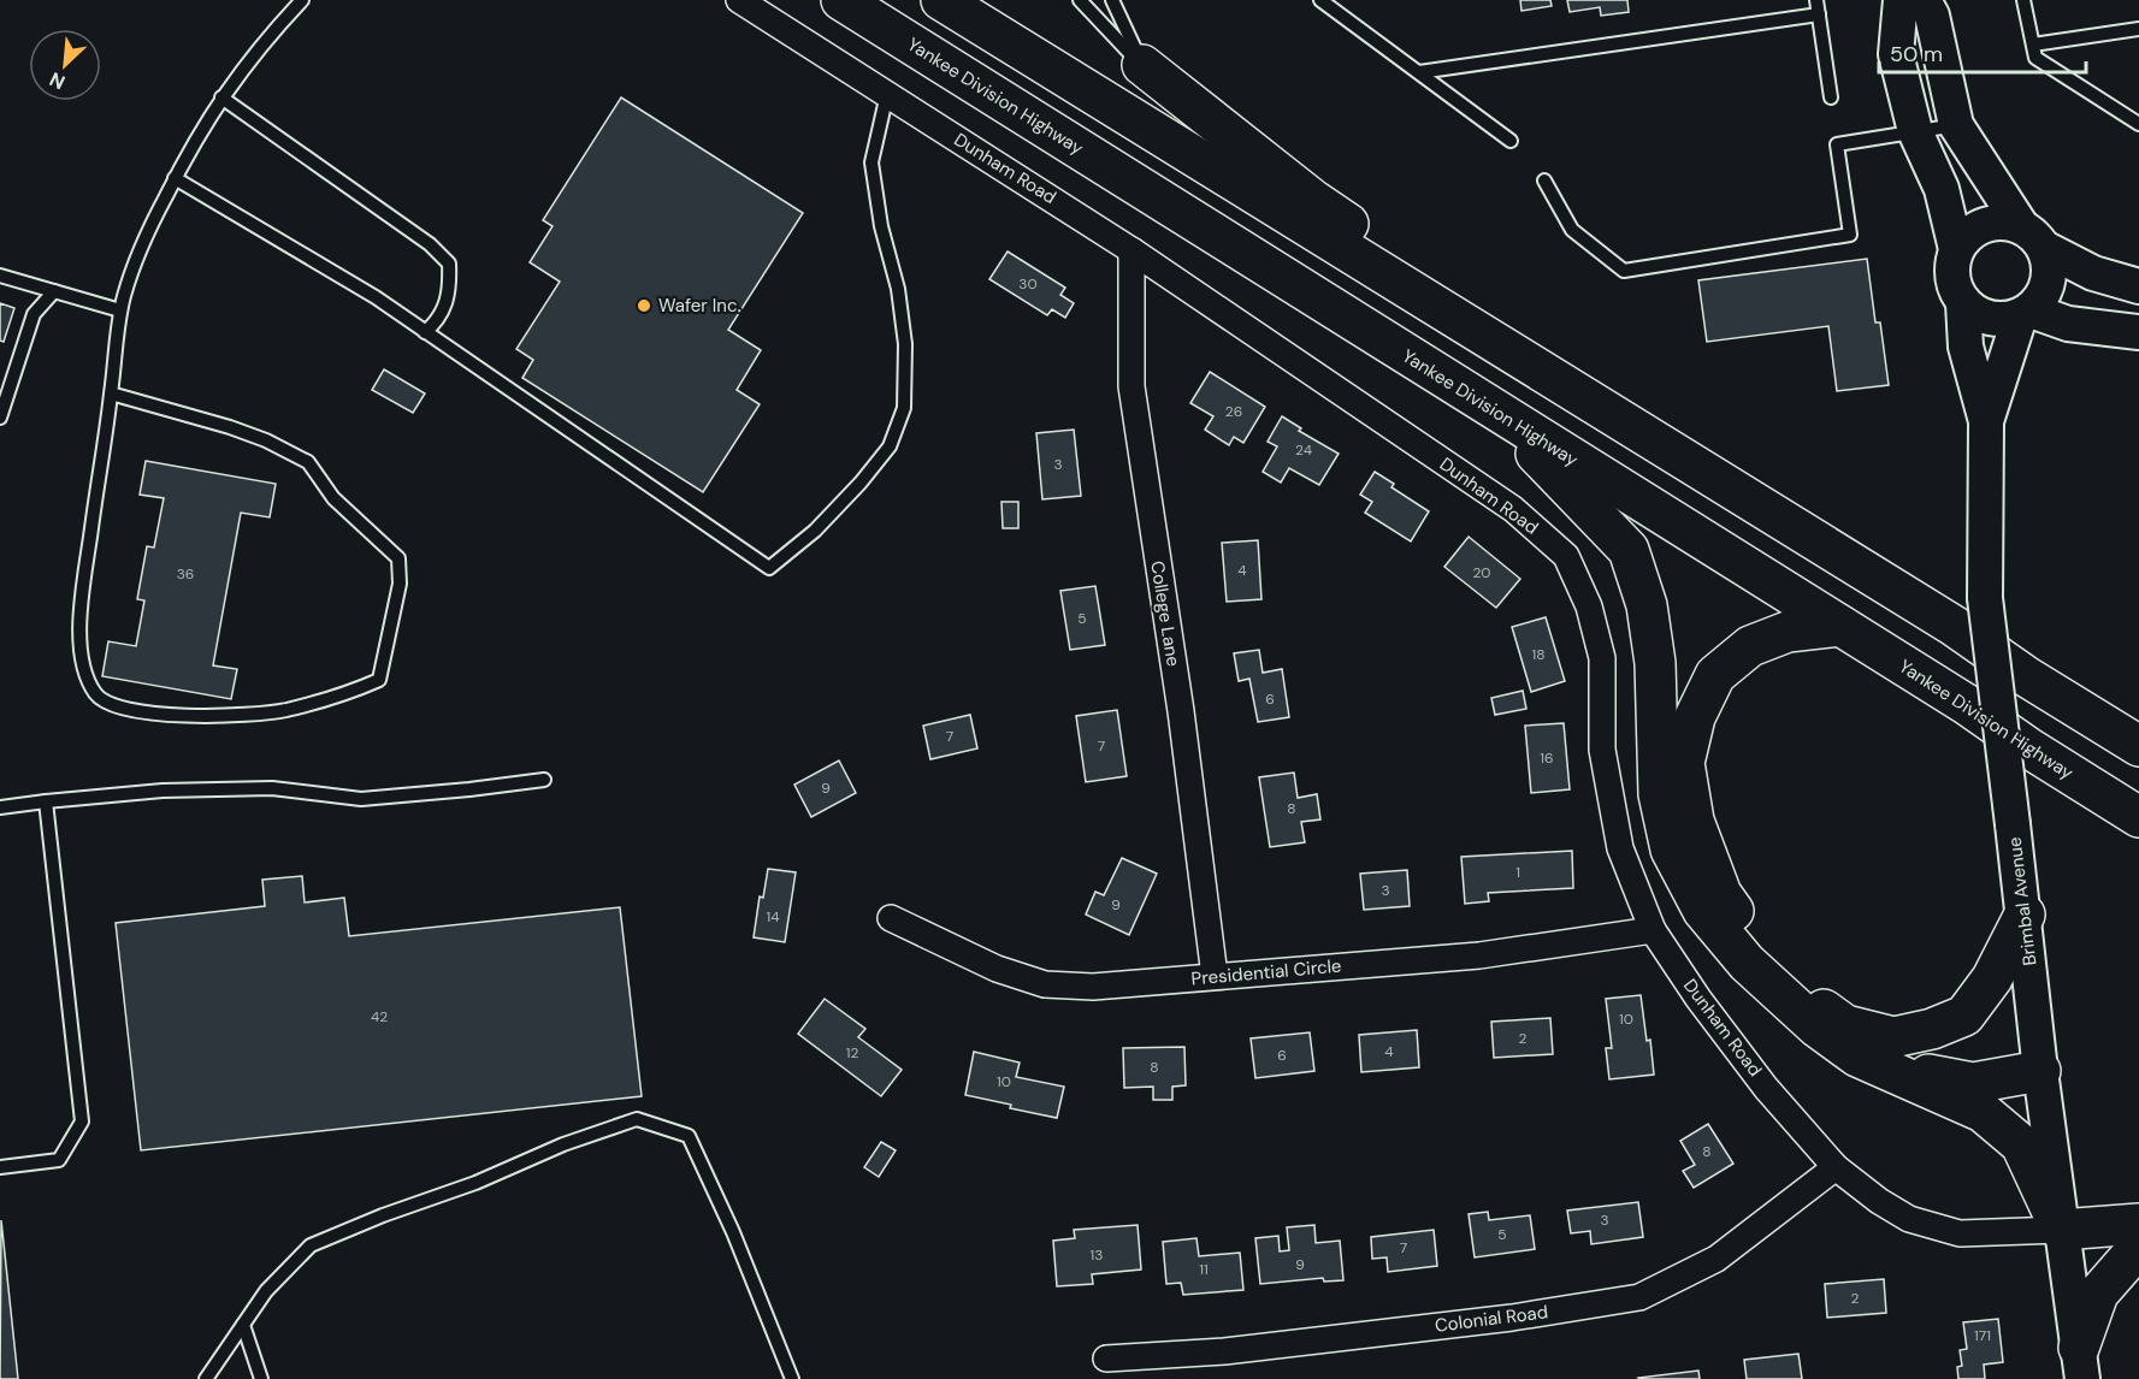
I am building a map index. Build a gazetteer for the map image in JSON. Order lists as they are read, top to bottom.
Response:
{
  "streets": {
    "highway": ["Yankee Division Highway"],
    "main road": ["Brimbal Avenue"],
    "street": [
      "Dunham Road",
      "College Lane",
      "Presidential Circle",
      "Colonial Road"
    ]
  },
  "crossings": [
    ["Dunham Road", "College Lane"],
    ["Dunham Road", "Brimbal Avenue"],
    ["Dunham Road", "Presidential Circle"],
    ["Dunham Road", "Colonial Road"],
    ["College Lane", "Presidential Circle"]
  ],
  "places": ["Wafer Inc."],
  "house_numbers": [
    "30",
    "26",
    "24",
    "3",
    "4",
    "20",
    "36",
    "5",
    "18",
    "6",
    "7",
    "7",
    "16",
    "9",
    "8",
    "1",
    "3",
    "9",
    "14",
    "42",
    "10",
    "2",
    "4",
    "12",
    "6",
    "8",
    "10",
    "8",
    "3",
    "5",
    "7",
    "13",
    "9",
    "11",
    "2",
    "171"
  ],
  "scale_bar": "50 m",
  "north": "bottom left"
}
